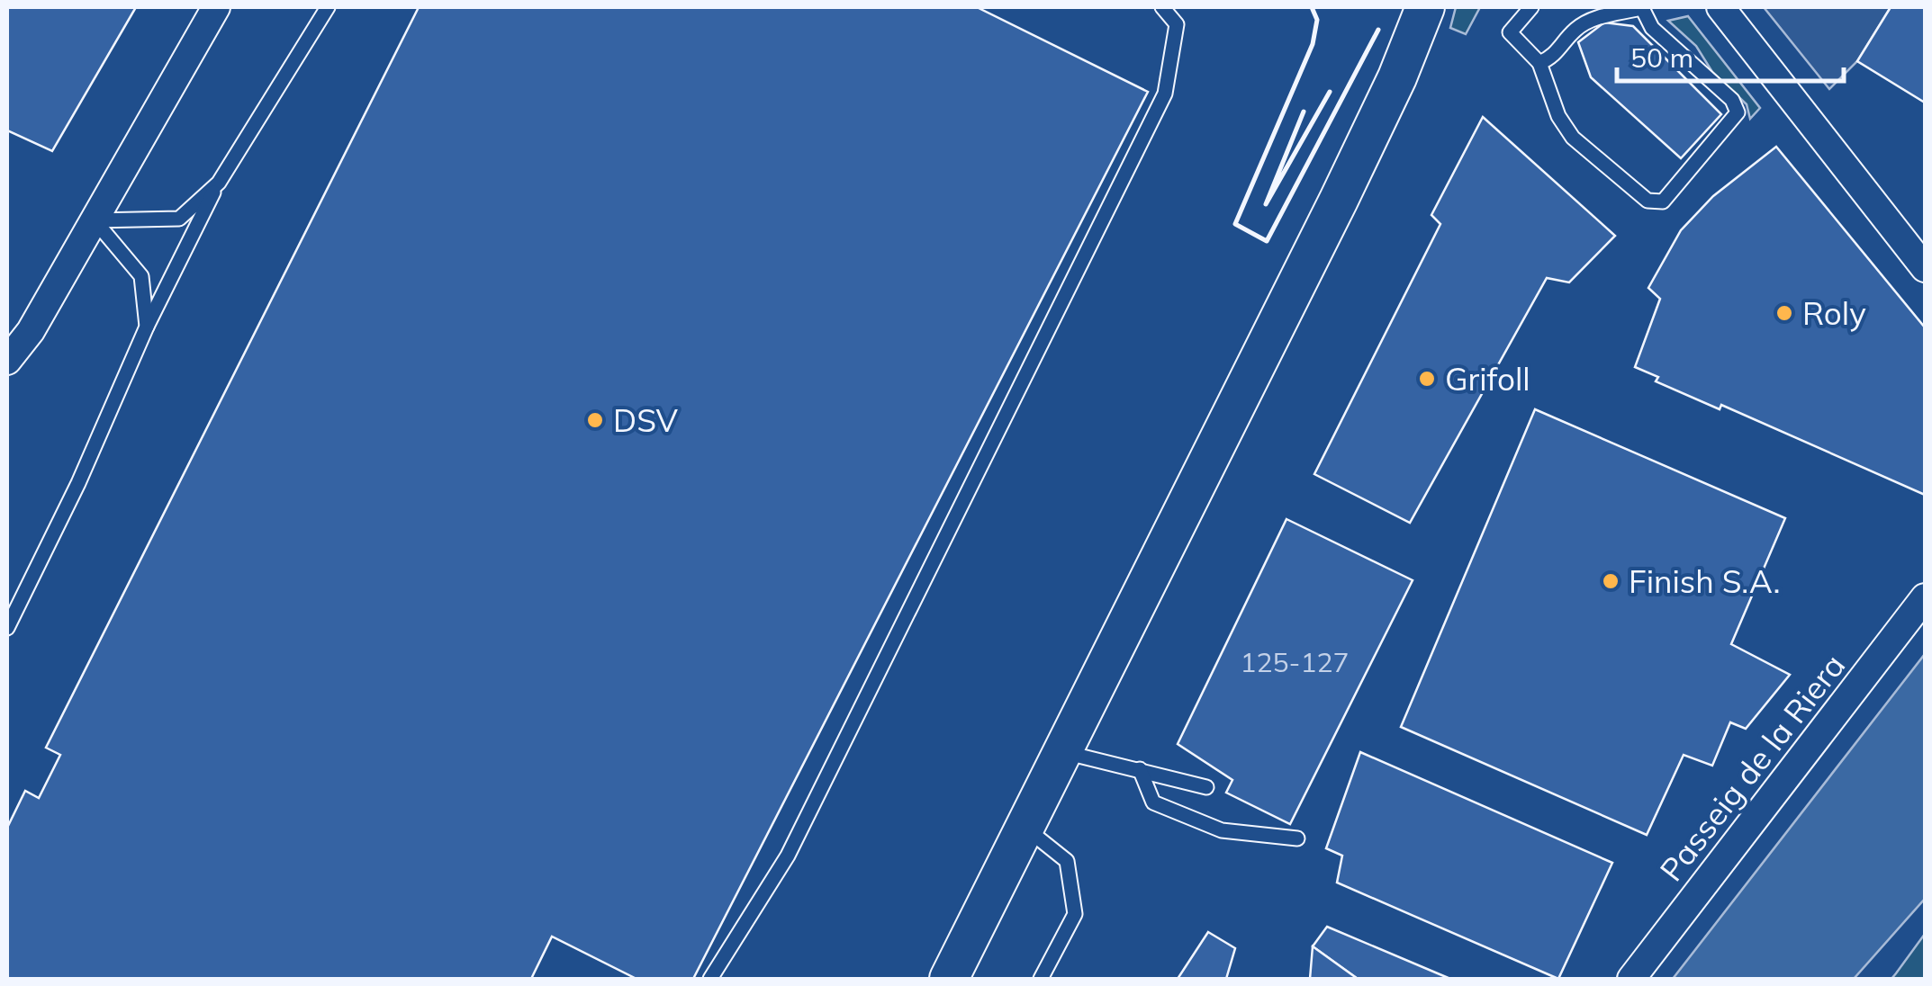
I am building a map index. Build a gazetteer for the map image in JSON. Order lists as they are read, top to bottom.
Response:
{
  "streets": {
    "street": ["Passeig de la Riera"]
  },
  "places": [
    "Roly",
    "Grifoll",
    "DSV",
    "Finish S.A."
  ],
  "house_numbers": ["125-127"],
  "scale_bar": "50 m"
}
